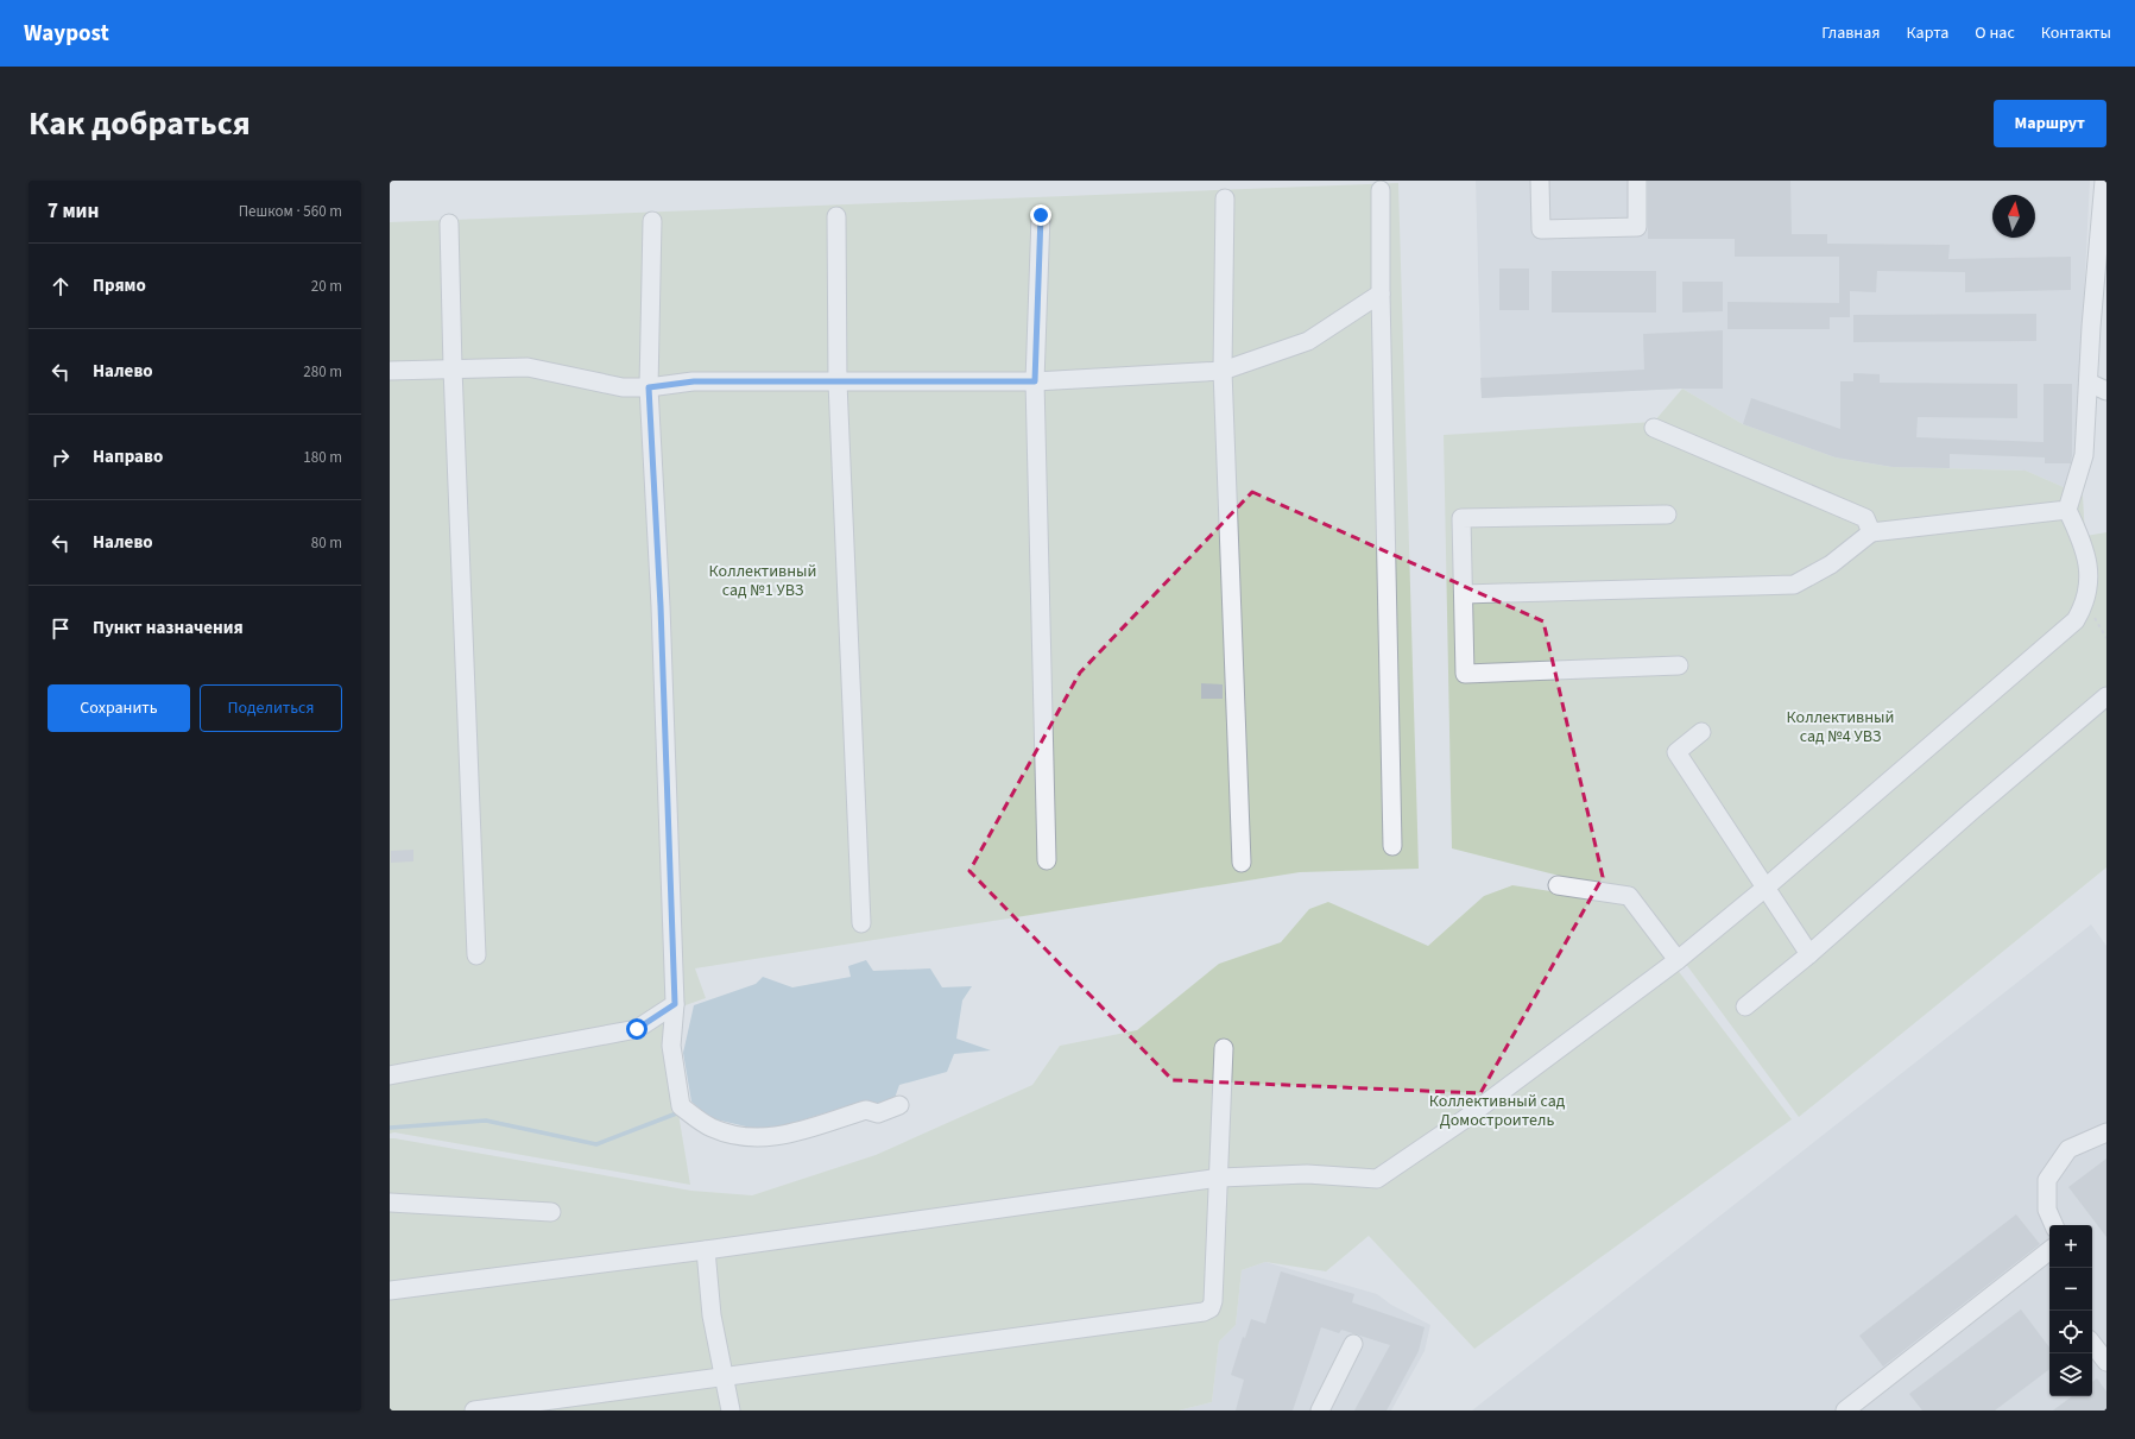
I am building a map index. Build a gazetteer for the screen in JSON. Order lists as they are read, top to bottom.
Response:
{
  "parks": ["Коллективный сад №1 УВЗ", "Коллективный сад №4 УВЗ", "Коллективный сад Домостроитель"],
  "north": "top",
  "page": {
    "header": "Waypost",
    "nav": [
      "Главная",
      "Карта",
      "О нас",
      "Контакты"
    ],
    "title": "Как добраться",
    "buttons": [
      "Маршрут",
      ["Сохранить", "Поделиться"]
    ],
    "heading": ["7 мин", "Пешком · 560 m"],
    "list": [
      ["Прямо", "20 m"],
      ["Налево", "280 m"],
      ["Направо", "180 m"],
      ["Налево", "80 m"],
      "Пункт назначения"
    ],
    "map_buttons": ["+", "−"]
  }
}
